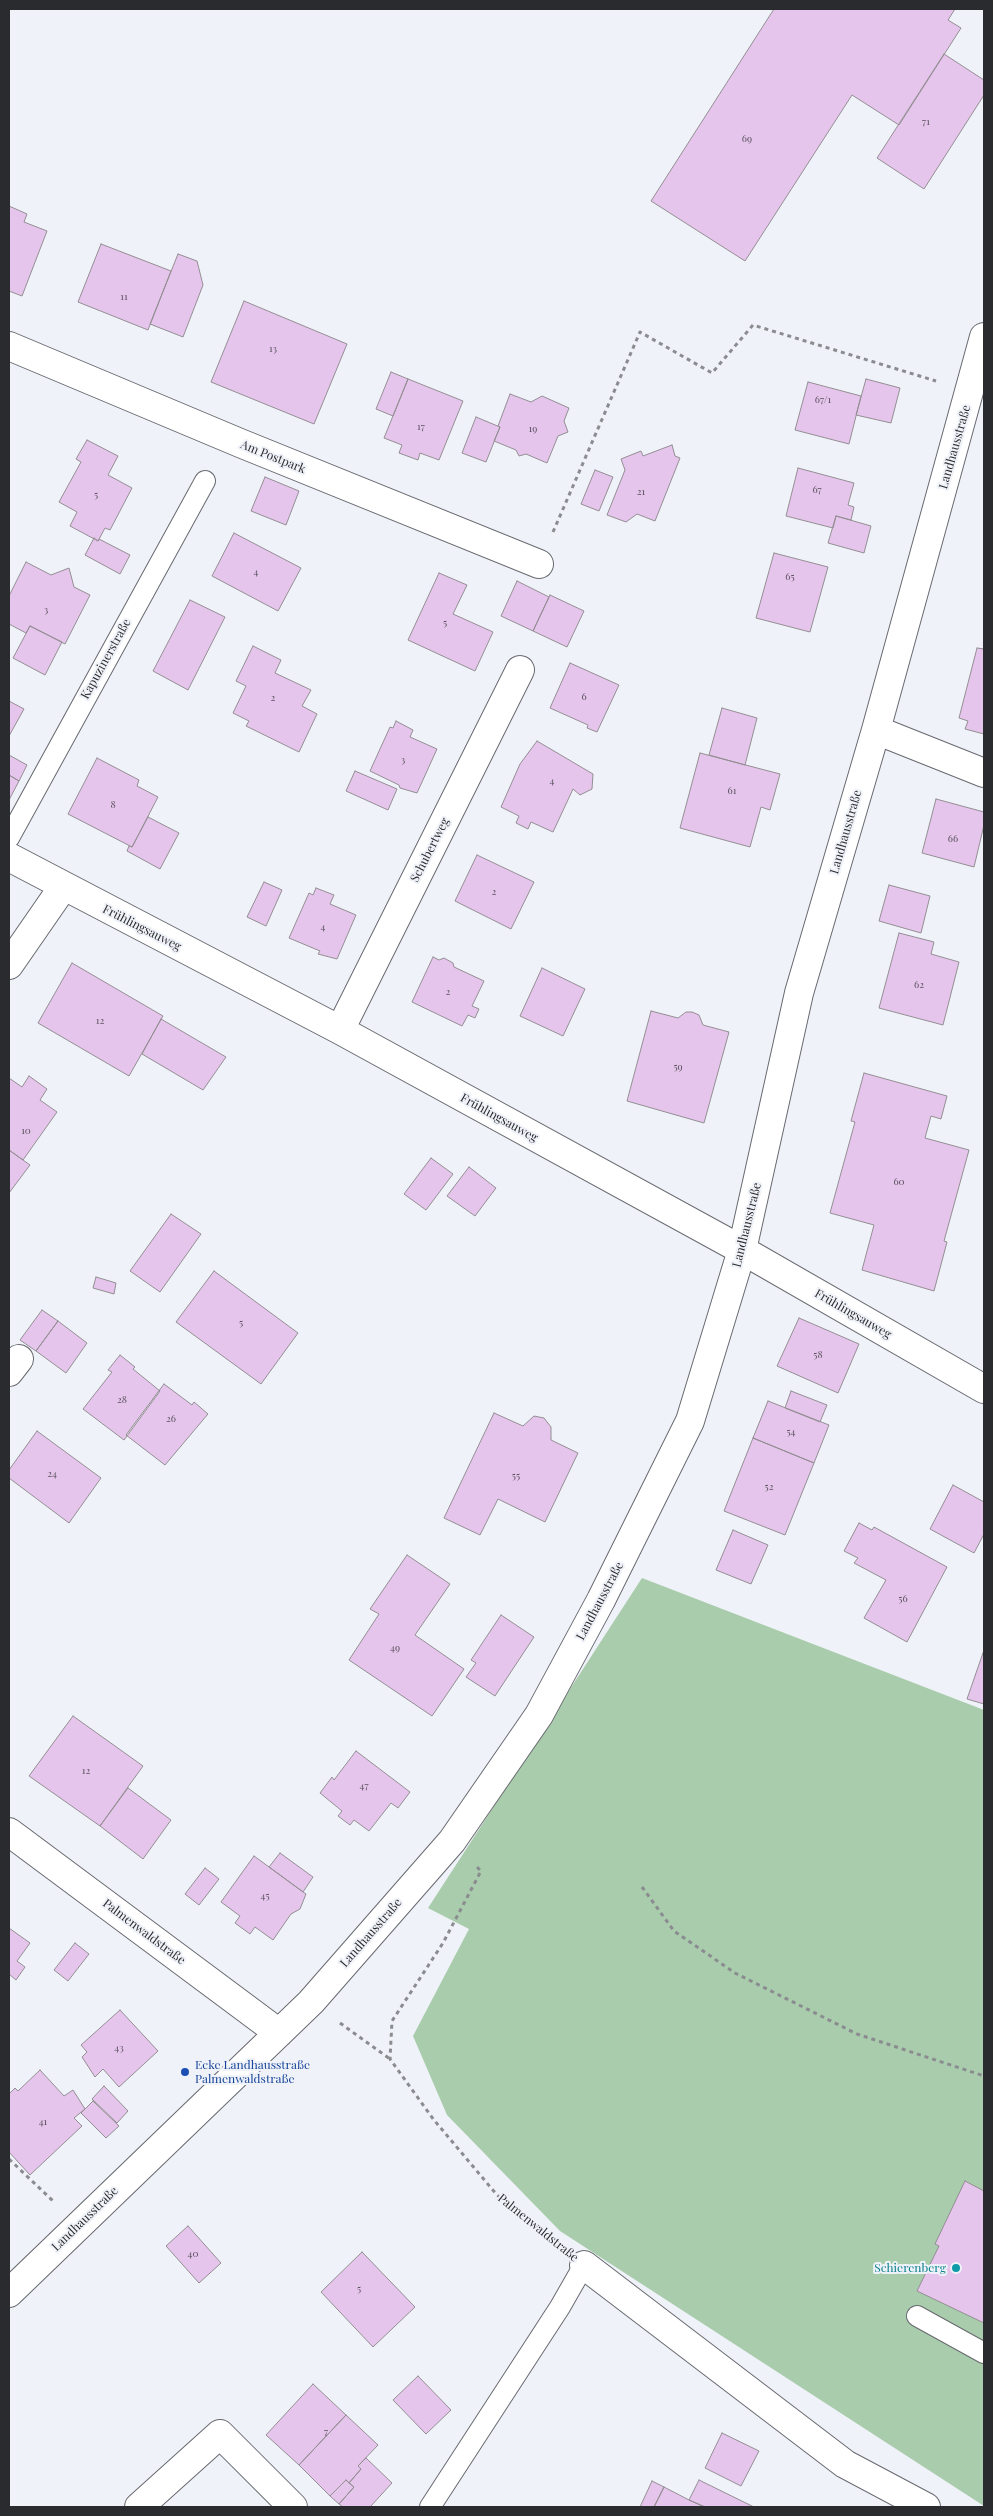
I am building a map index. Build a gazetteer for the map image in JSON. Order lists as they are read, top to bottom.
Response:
{
  "streets": {
    "street": [
      "Landhausstraße",
      "Am Postpark",
      "Schubertweg",
      "Frühlingsauweg",
      "Palmenwaldstraße"
    ],
    "lane": ["Kapuzinerstraße"]
  },
  "crossings": [
    ["Landhausstraße", "Frühlingsauweg"],
    ["Landhausstraße", "Palmenwaldstraße"],
    ["Schubertweg", "Frühlingsauweg"]
  ],
  "places": ["Ecke Landhausstraße Palmenwaldstraße", "Schierenberg"],
  "house_numbers": [
    "71",
    "69",
    "11",
    "13",
    "67/1",
    "17",
    "19",
    "67",
    "21",
    "5",
    "4",
    "65",
    "3",
    "5",
    "6",
    "2",
    "3",
    "4",
    "61",
    "8",
    "66",
    "2",
    "4",
    "62",
    "2",
    "12",
    "59",
    "10",
    "60",
    "5",
    "58",
    "28",
    "26",
    "54",
    "24",
    "55",
    "52",
    "56",
    "49",
    "12",
    "47",
    "45",
    "43",
    "41",
    "40",
    "5",
    "7"
  ]
}
